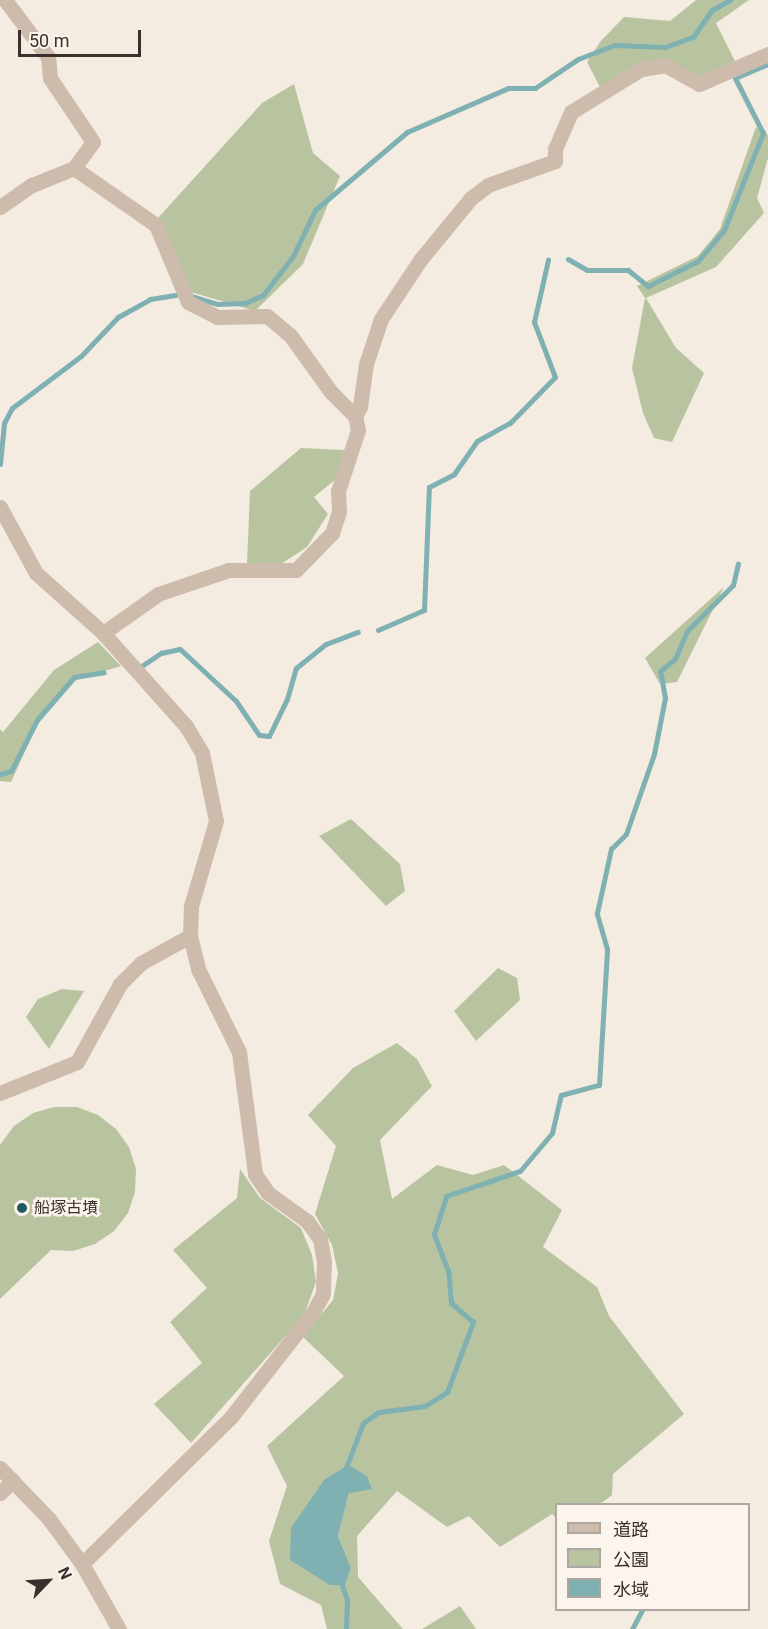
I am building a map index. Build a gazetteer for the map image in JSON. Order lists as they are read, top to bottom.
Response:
{
  "places": ["船塚古墳"],
  "legend": ["道路", "公園", "水域"],
  "scale_bar": "50 m",
  "north": "top right"
}
